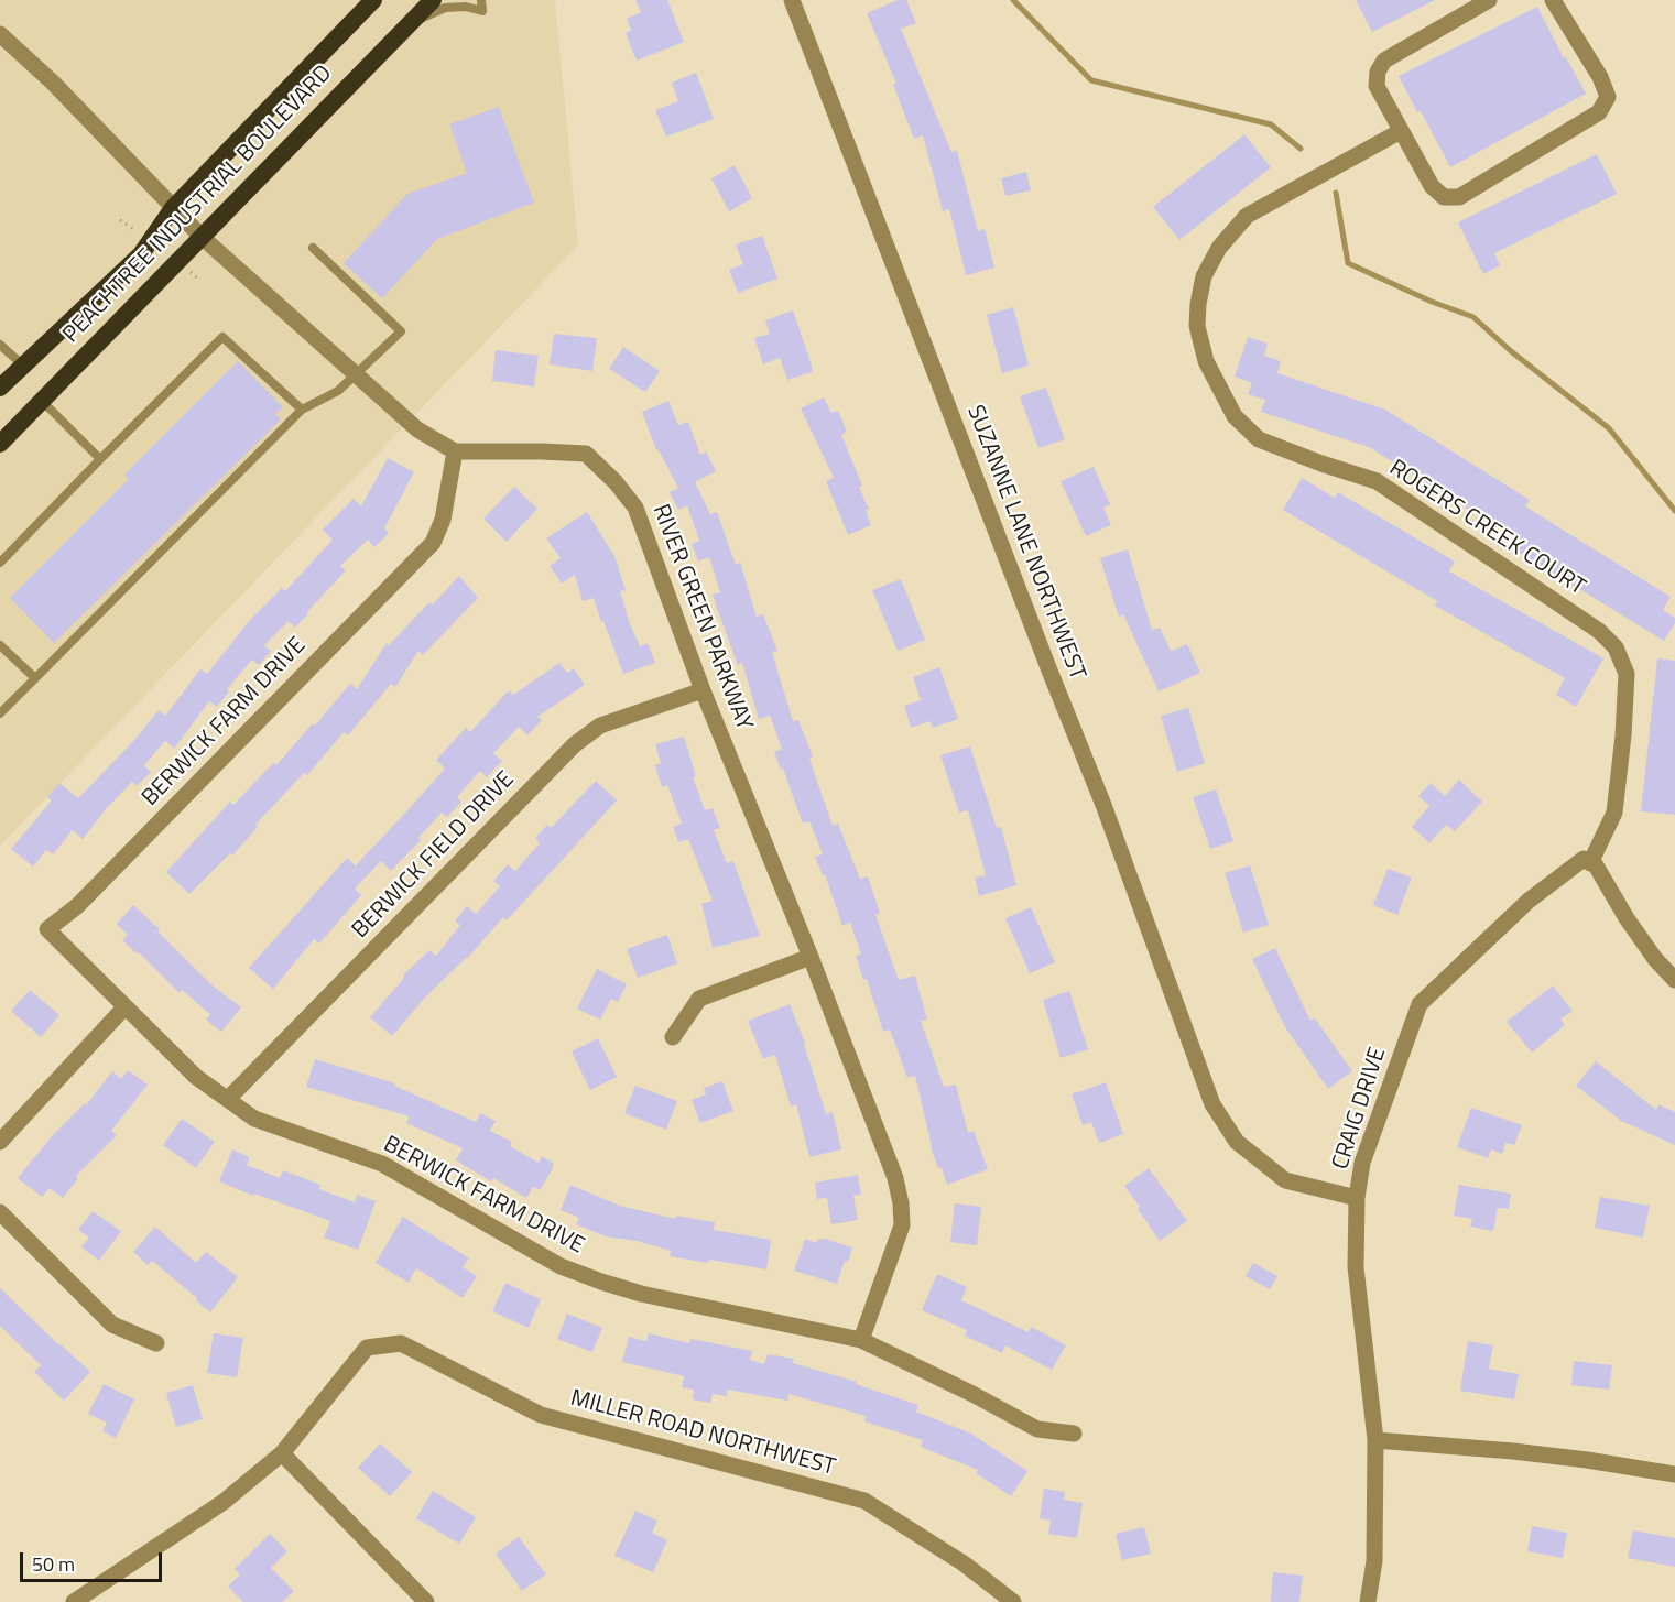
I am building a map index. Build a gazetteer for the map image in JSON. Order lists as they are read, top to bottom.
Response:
{
  "streets": {
    "highway": ["PEACHTREE INDUSTRIAL BOULEVARD"],
    "street": [
      "ROGERS CREEK COURT",
      "SUZANNE LANE NORTHWEST",
      "RIVER GREEN PARKWAY",
      "BERWICK FARM DRIVE",
      "BERWICK FIELD DRIVE",
      "CRAIG DRIVE",
      "MILLER ROAD NORTHWEST"
    ]
  },
  "crossings": [
    ["ROGERS CREEK COURT", "CRAIG DRIVE"],
    ["SUZANNE LANE NORTHWEST", "CRAIG DRIVE"],
    ["RIVER GREEN PARKWAY", "BERWICK FARM DRIVE"],
    ["RIVER GREEN PARKWAY", "BERWICK FIELD DRIVE"],
    ["BERWICK FARM DRIVE", "BERWICK FIELD DRIVE"]
  ],
  "scale_bar": "50 m"
}
